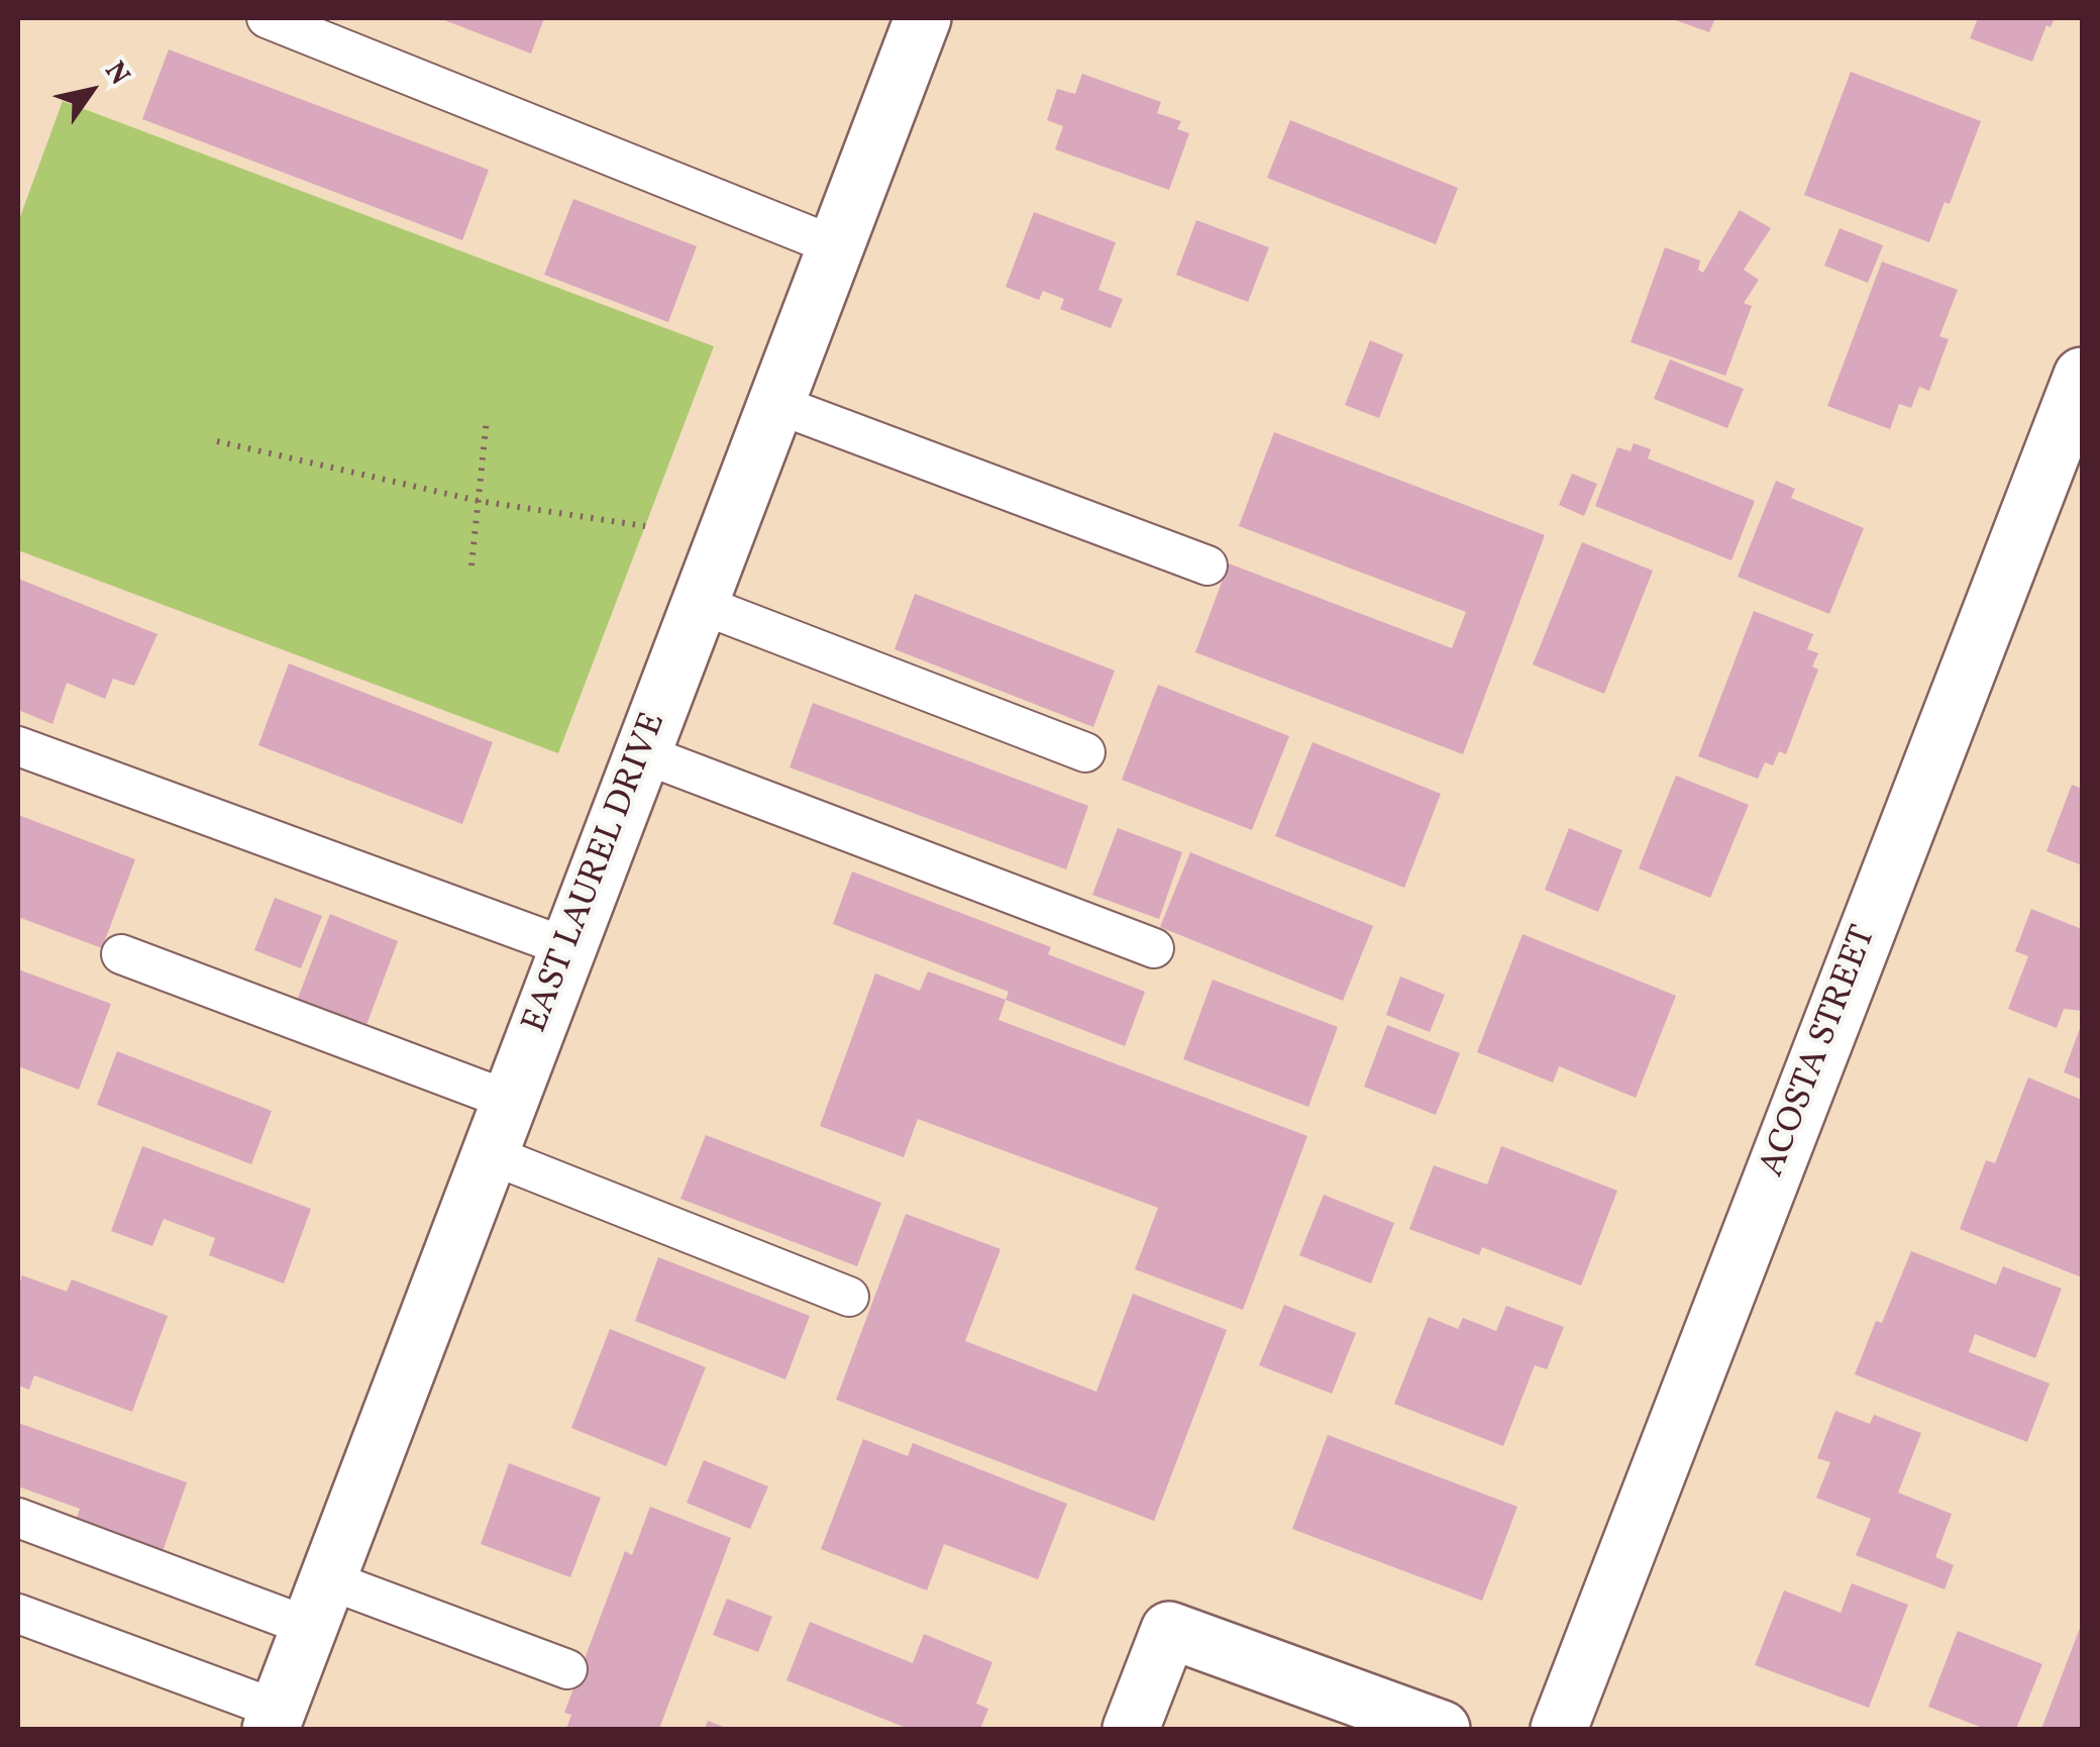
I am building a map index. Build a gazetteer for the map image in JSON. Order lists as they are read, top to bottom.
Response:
{
  "streets": {
    "street": ["EAST LAUREL DRIVE", "ACOSTA STREET"]
  },
  "north": "top right"
}
